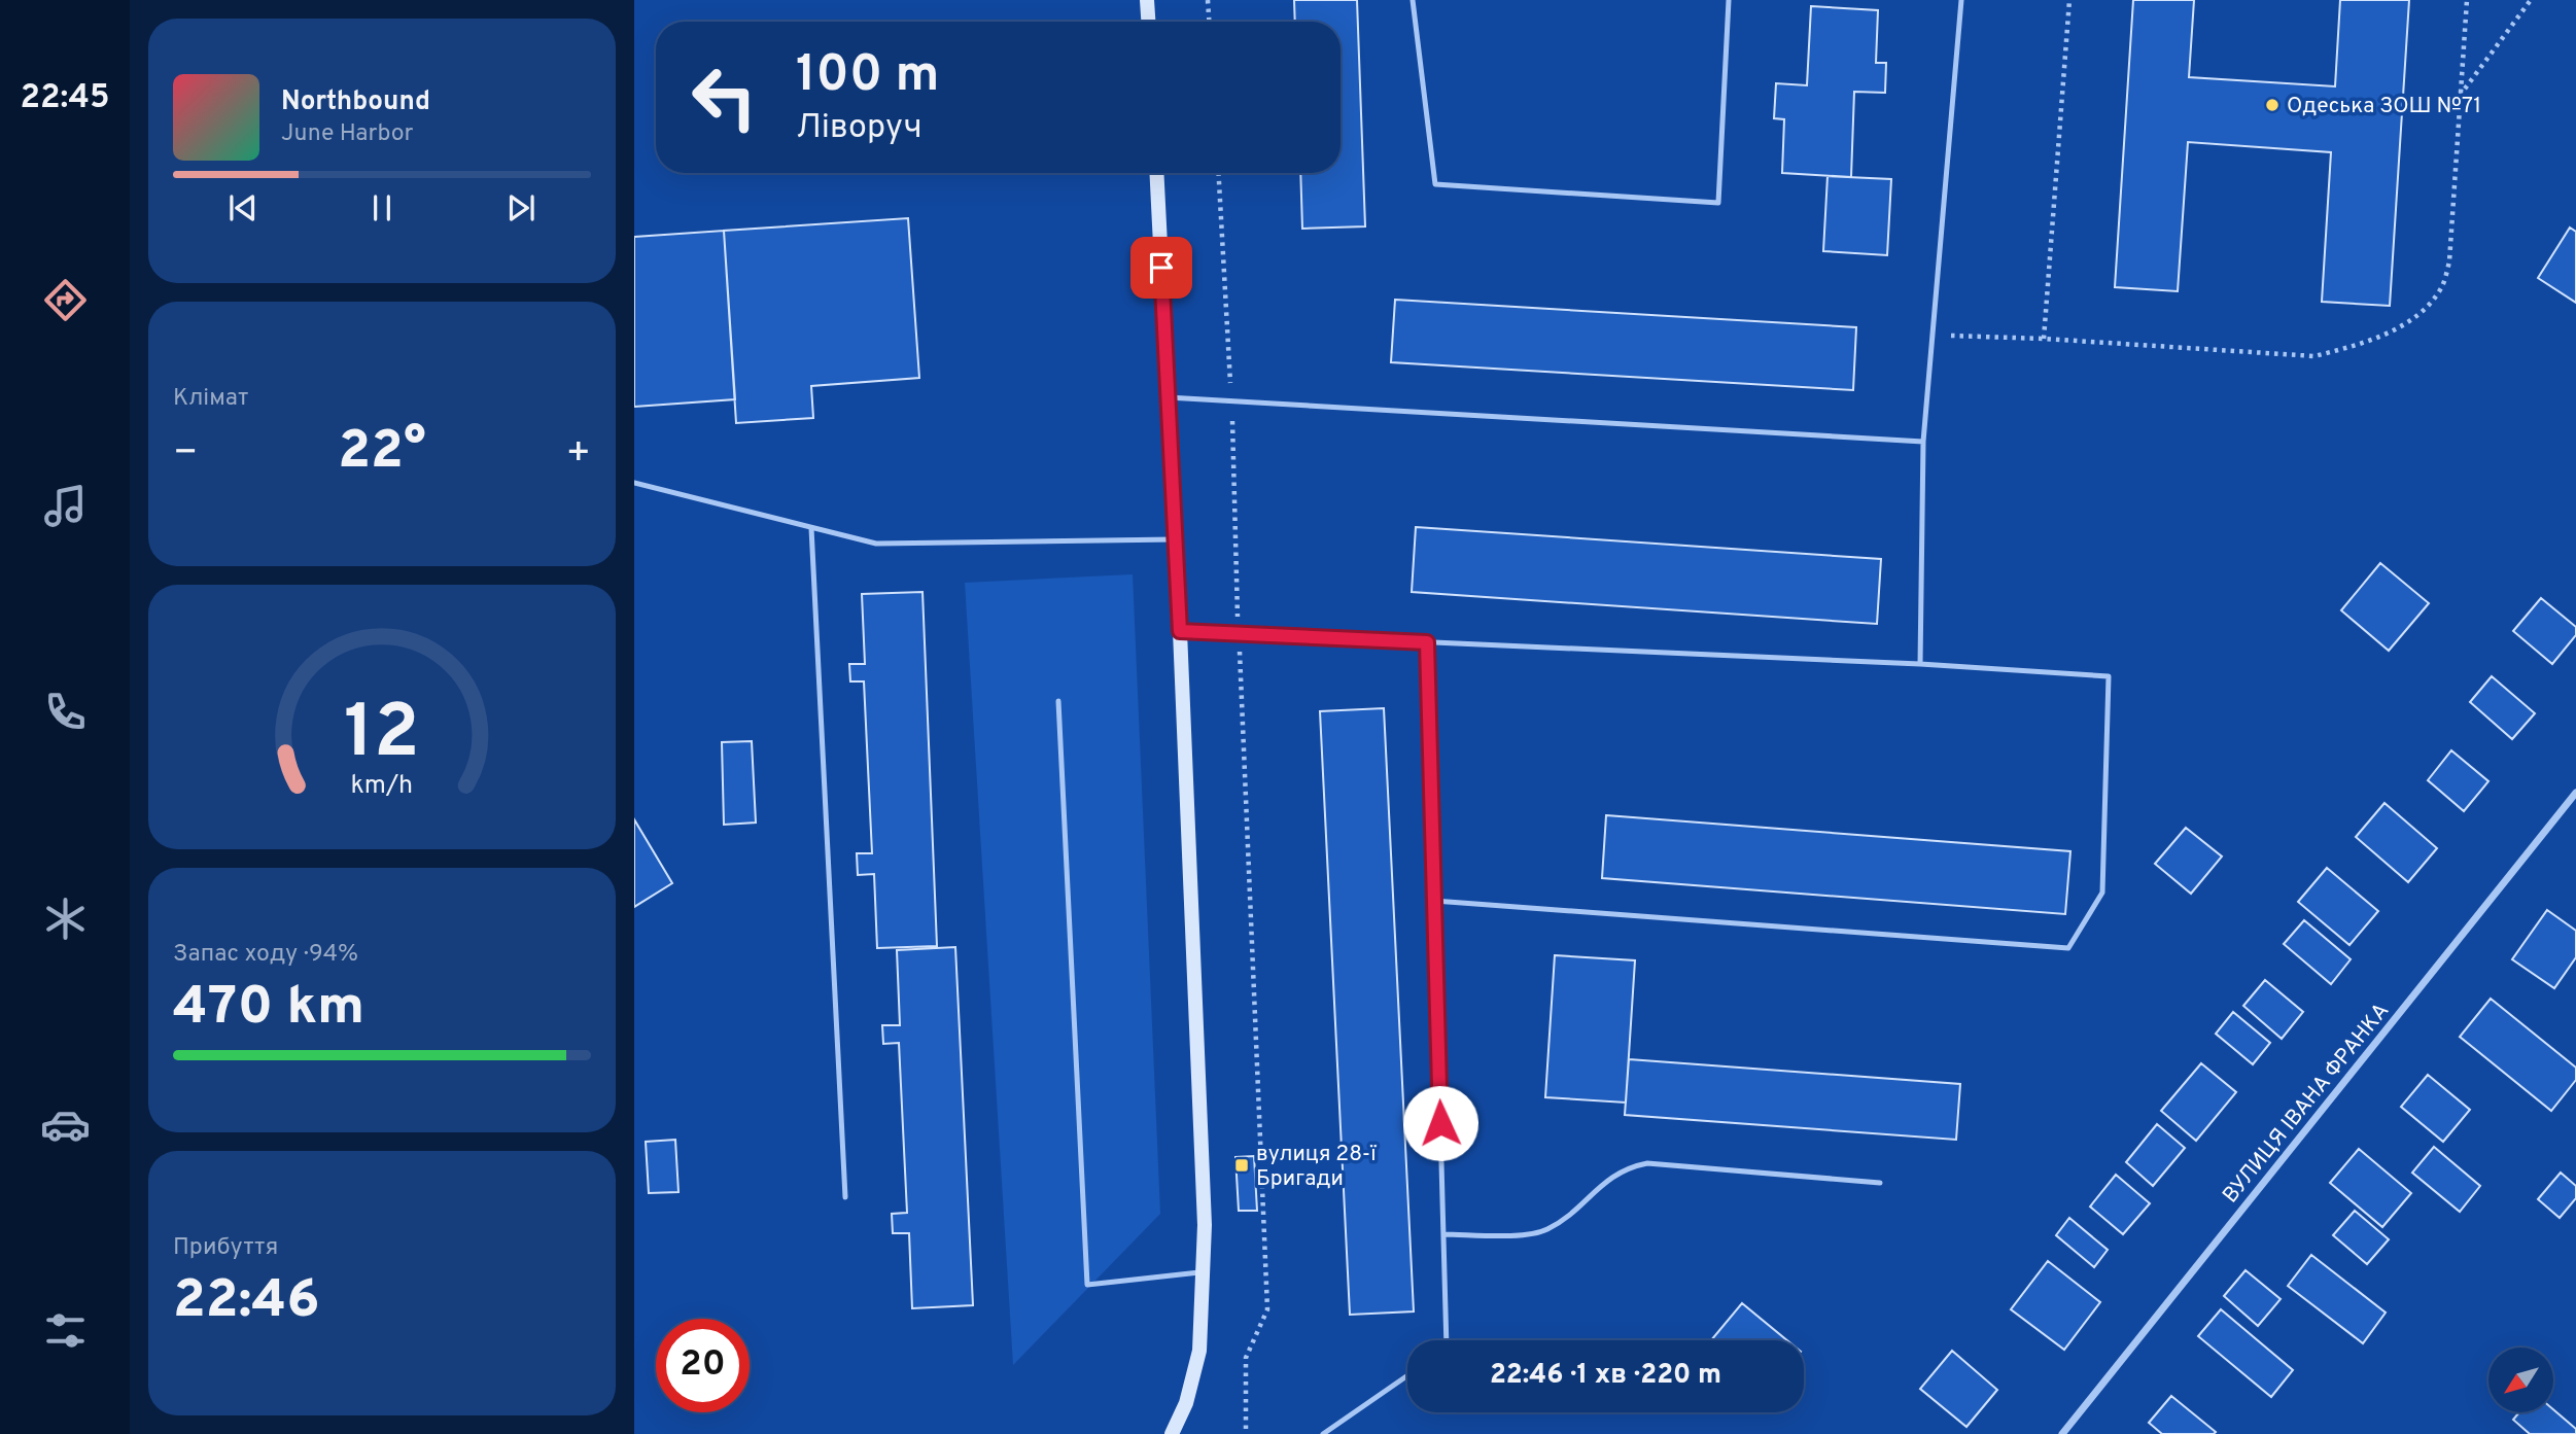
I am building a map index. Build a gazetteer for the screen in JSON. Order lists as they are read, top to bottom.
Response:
{
  "streets": {
    "street": ["ВУЛИЦЯ ІВАНА ФРАНКА"]
  },
  "places": {
    "other": ["Одеська ЗОШ №71"],
    "transit": ["вулиця 28-ї Бригади"]
  },
  "north": "bottom left",
  "page": {
    "tabs": "22:45",
    "turn": ["100 m", "Ліворуч"],
    "song": ["Northbound", "June Harbor"],
    "tile": [
      "Клімат",
      ["Запас ходу · 94%", "470 km"],
      ["Прибуття", "22:46"]
    ],
    "heat": ["−", "22°", "+"],
    "limit": "20",
    "trip": "22:46 · 1 хв · 220 m",
    "gauge": ["12", "km/h"]
  }
}
